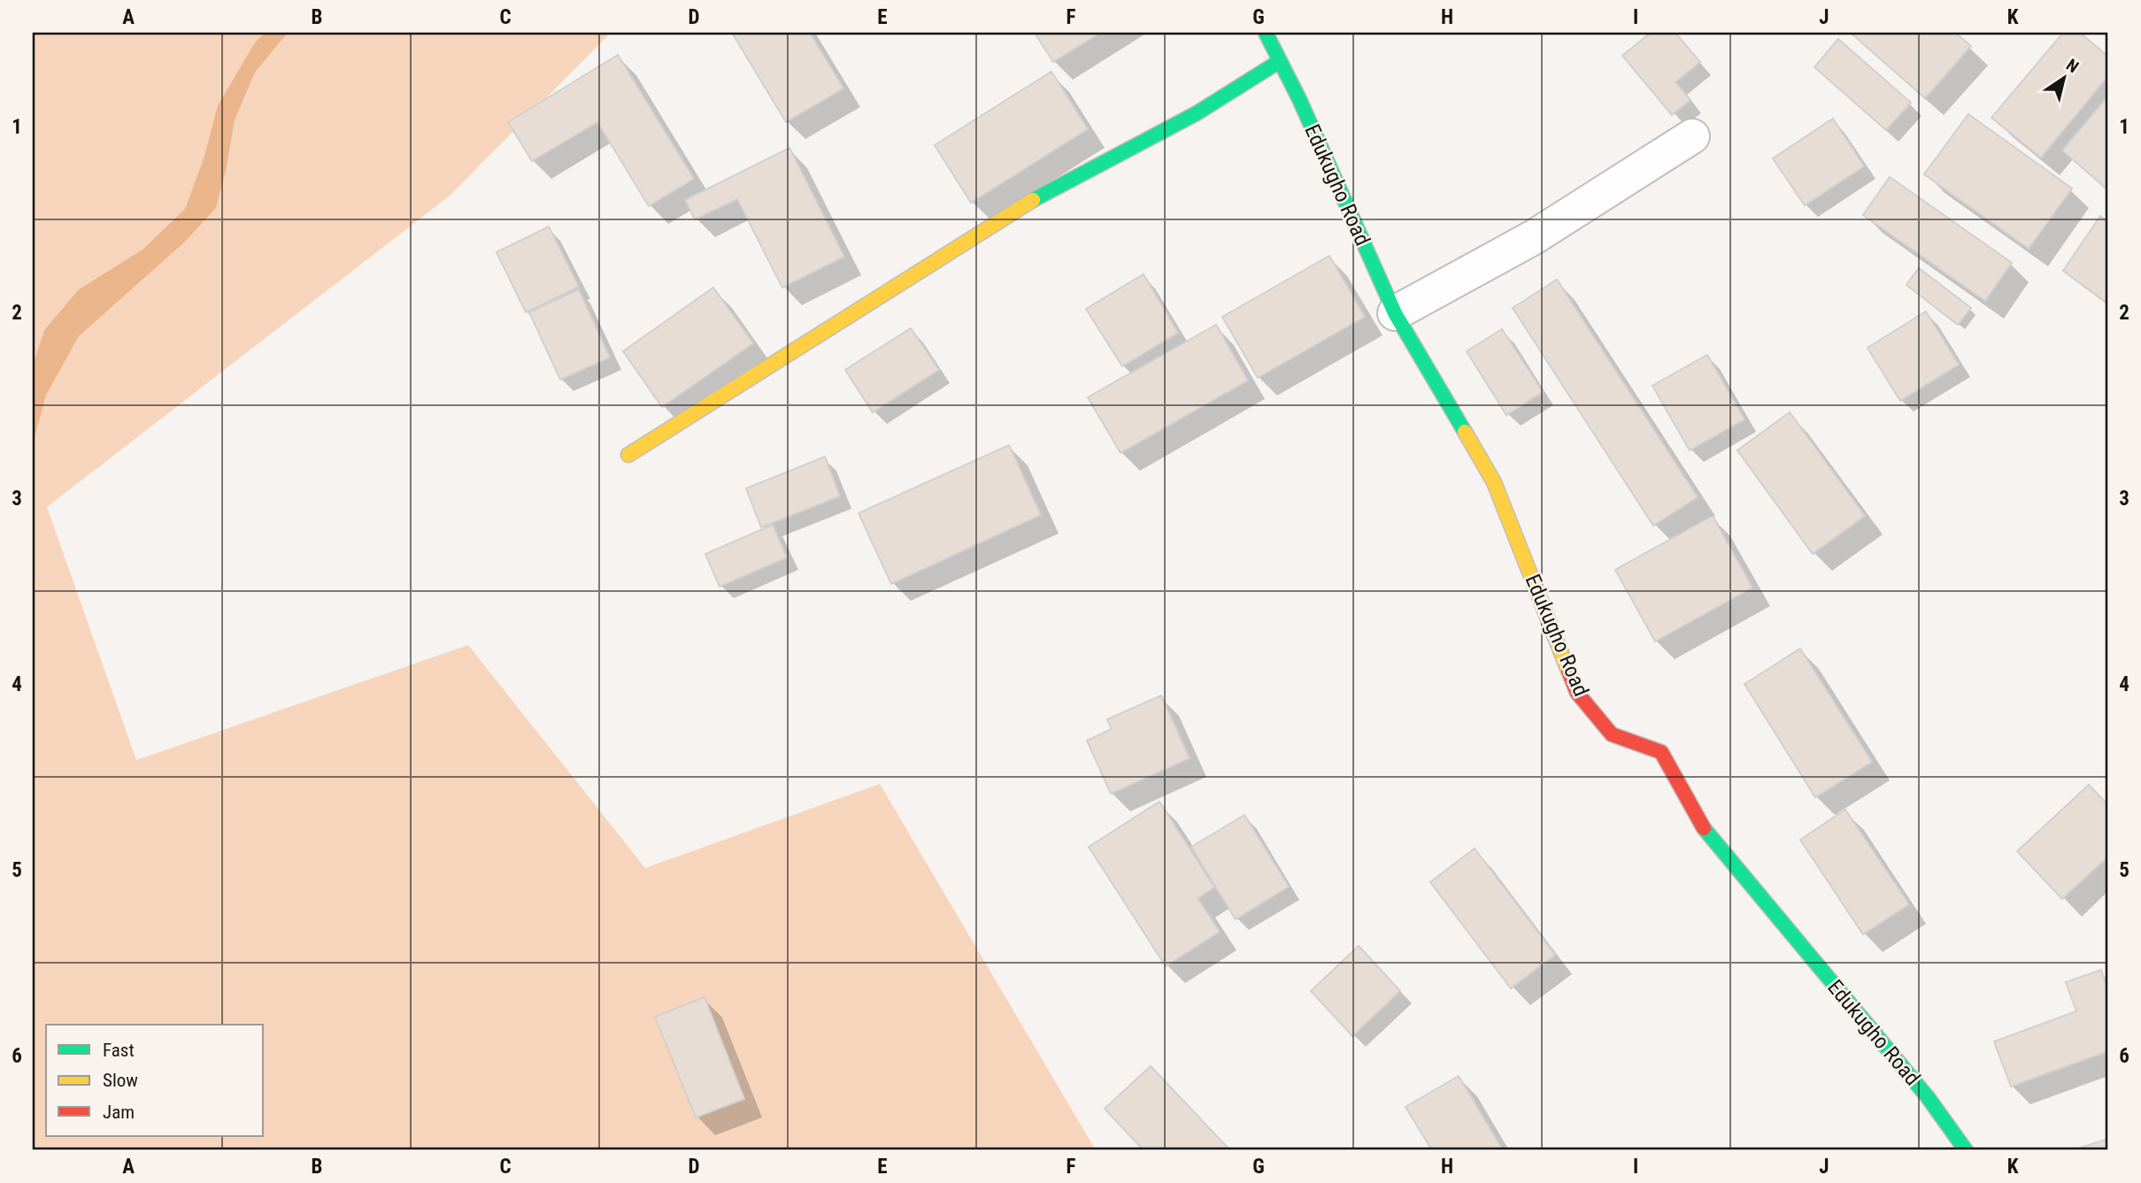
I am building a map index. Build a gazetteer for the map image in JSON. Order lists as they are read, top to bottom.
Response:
{
  "streets": {
    "street": ["Edukugho Road"]
  },
  "legend": ["Fast", "Slow", "Jam"],
  "north": "top right",
  "grid": {
    "columns": [
      "A",
      "B",
      "C",
      "D",
      "E",
      "F",
      "G",
      "H",
      "I",
      "J",
      "K"
    ],
    "rows": [
      "1",
      "2",
      "3",
      "4",
      "5",
      "6"
    ]
  }
}
